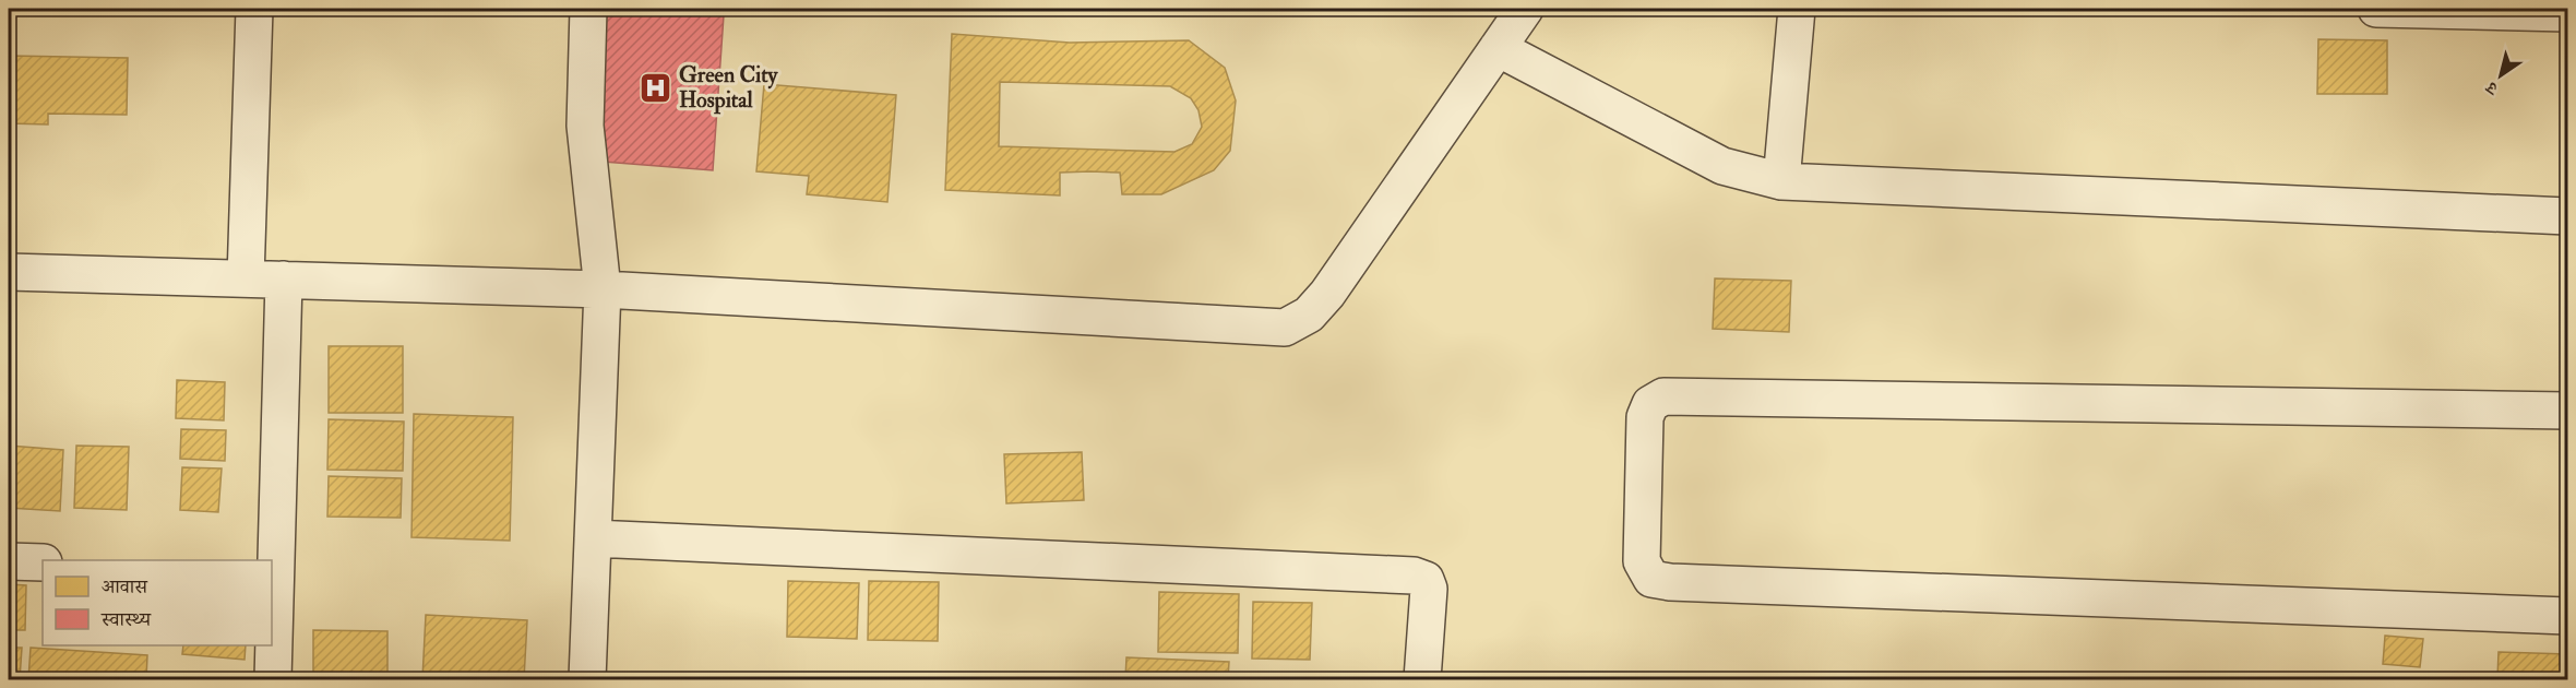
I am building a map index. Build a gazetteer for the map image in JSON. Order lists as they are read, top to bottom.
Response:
{
  "places": {
    "hospital": ["Green City Hospital"]
  },
  "legend": ["आवास", "स्वास्थ्य"],
  "north": "bottom left"
}
